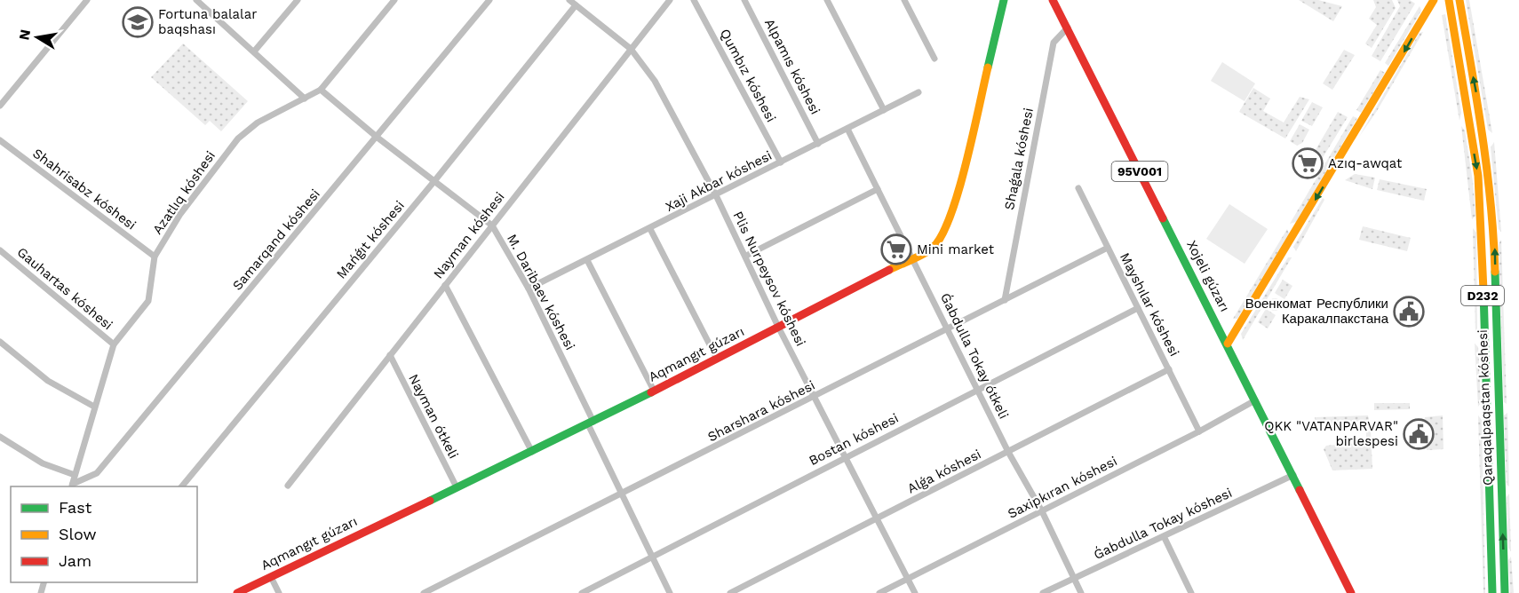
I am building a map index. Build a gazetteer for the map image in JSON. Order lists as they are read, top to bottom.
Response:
{
  "streets": {
    "main road": [
      "95V001",
      "Xojeli gúzarı",
      "D232",
      "Aqmangıt gúzarı",
      "Qaraqalpaqstan kóshesi"
    ],
    "street": [
      "Alpamıs kóshesi",
      "Qumbız kóshesi",
      "Shaǵala kóshesi",
      "Xaji Akbar kóshesi",
      "Shahrisabz kóshesi",
      "Azatlıq kóshesi",
      "Nayman kóshesi",
      "Samarqand kóshesi",
      "Mańǵıt kóshesi",
      "Plis Nurpeysov kóshesi",
      "Gauhartas kóshesi",
      "M. Daribaev kóshesi",
      "Mayshılar kóshesi",
      "Ǵabdulla Tokay ótkeli",
      "Sharshara kóshesi",
      "Nayman ótkeli",
      "Bostan kóshesi",
      "Alǵa kóshesi",
      "Saxipkıran kóshesi",
      "Ǵabdulla Tokay kóshesi"
    ]
  },
  "crossings": [
    ["Alpamıs kóshesi", "Xaji Akbar kóshesi"],
    ["Qumbız kóshesi", "Xaji Akbar kóshesi"],
    ["Shaǵala kóshesi", "Xojeli gúzarı"],
    ["Shaǵala kóshesi", "Sharshara kóshesi"],
    ["Xaji Akbar kóshesi", "Plis Nurpeysov kóshesi"],
    ["Xaji Akbar kóshesi", "M. Daribaev kóshesi"],
    ["Xaji Akbar kóshesi", "Ǵabdulla Tokay ótkeli"],
    ["Shahrisabz kóshesi", "Azatlıq kóshesi"],
    ["Azatlıq kóshesi", "Samarqand kóshesi"],
    ["Azatlıq kóshesi", "Gauhartas kóshesi"],
    ["Azatlıq kóshesi", "M. Daribaev kóshesi"],
    ["Nayman kóshesi", "Plis Nurpeysov kóshesi"],
    ["Nayman kóshesi", "M. Daribaev kóshesi"],
    ["Nayman kóshesi", "Nayman ótkeli"],
    ["Samarqand kóshesi", "M. Daribaev kóshesi"],
    ["Mańǵıt kóshesi", "Plis Nurpeysov kóshesi"],
    ["Mańǵıt kóshesi", "M. Daribaev kóshesi"],
    ["Xojeli gúzarı", "Saxipkıran kóshesi"],
    ["Xojeli gúzarı", "Ǵabdulla Tokay kóshesi"],
    ["Plis Nurpeysov kóshesi", "Aqmangıt gúzarı"],
    ["Plis Nurpeysov kóshesi", "Sharshara kóshesi"],
    ["Plis Nurpeysov kóshesi", "Bostan kóshesi"],
    ["Plis Nurpeysov kóshesi", "Alǵa kóshesi"],
    ["Plis Nurpeysov kóshesi", "Saxipkıran kóshesi"],
    ["M. Daribaev kóshesi", "Aqmangıt gúzarı"],
    ["M. Daribaev kóshesi", "Sharshara kóshesi"],
    ["M. Daribaev kóshesi", "Bostan kóshesi"],
    ["Mayshılar kóshesi", "Sharshara kóshesi"],
    ["Mayshılar kóshesi", "Bostan kóshesi"],
    ["Mayshılar kóshesi", "Alǵa kóshesi"],
    ["Mayshılar kóshesi", "Saxipkıran kóshesi"],
    ["Aqmangıt gúzarı", "Ǵabdulla Tokay ótkeli"],
    ["Aqmangıt gúzarı", "Nayman ótkeli"],
    ["Ǵabdulla Tokay ótkeli", "Sharshara kóshesi"],
    ["Ǵabdulla Tokay ótkeli", "Bostan kóshesi"],
    ["Ǵabdulla Tokay ótkeli", "Alǵa kóshesi"],
    ["Ǵabdulla Tokay ótkeli", "Saxipkıran kóshesi"],
    ["Ǵabdulla Tokay ótkeli", "Ǵabdulla Tokay kóshesi"]
  ],
  "places": {
    "school or university": ["Fortuna balalar baqshası"],
    "supermarket": ["Azıq-awqat", "Mini market"],
    "public building": ["Военкомат Республики Каракалпакстана", "QKK \"VATANPARVAR\" birlespesi"]
  },
  "legend": ["Fast", "Slow", "Jam"],
  "north": "left"
}
